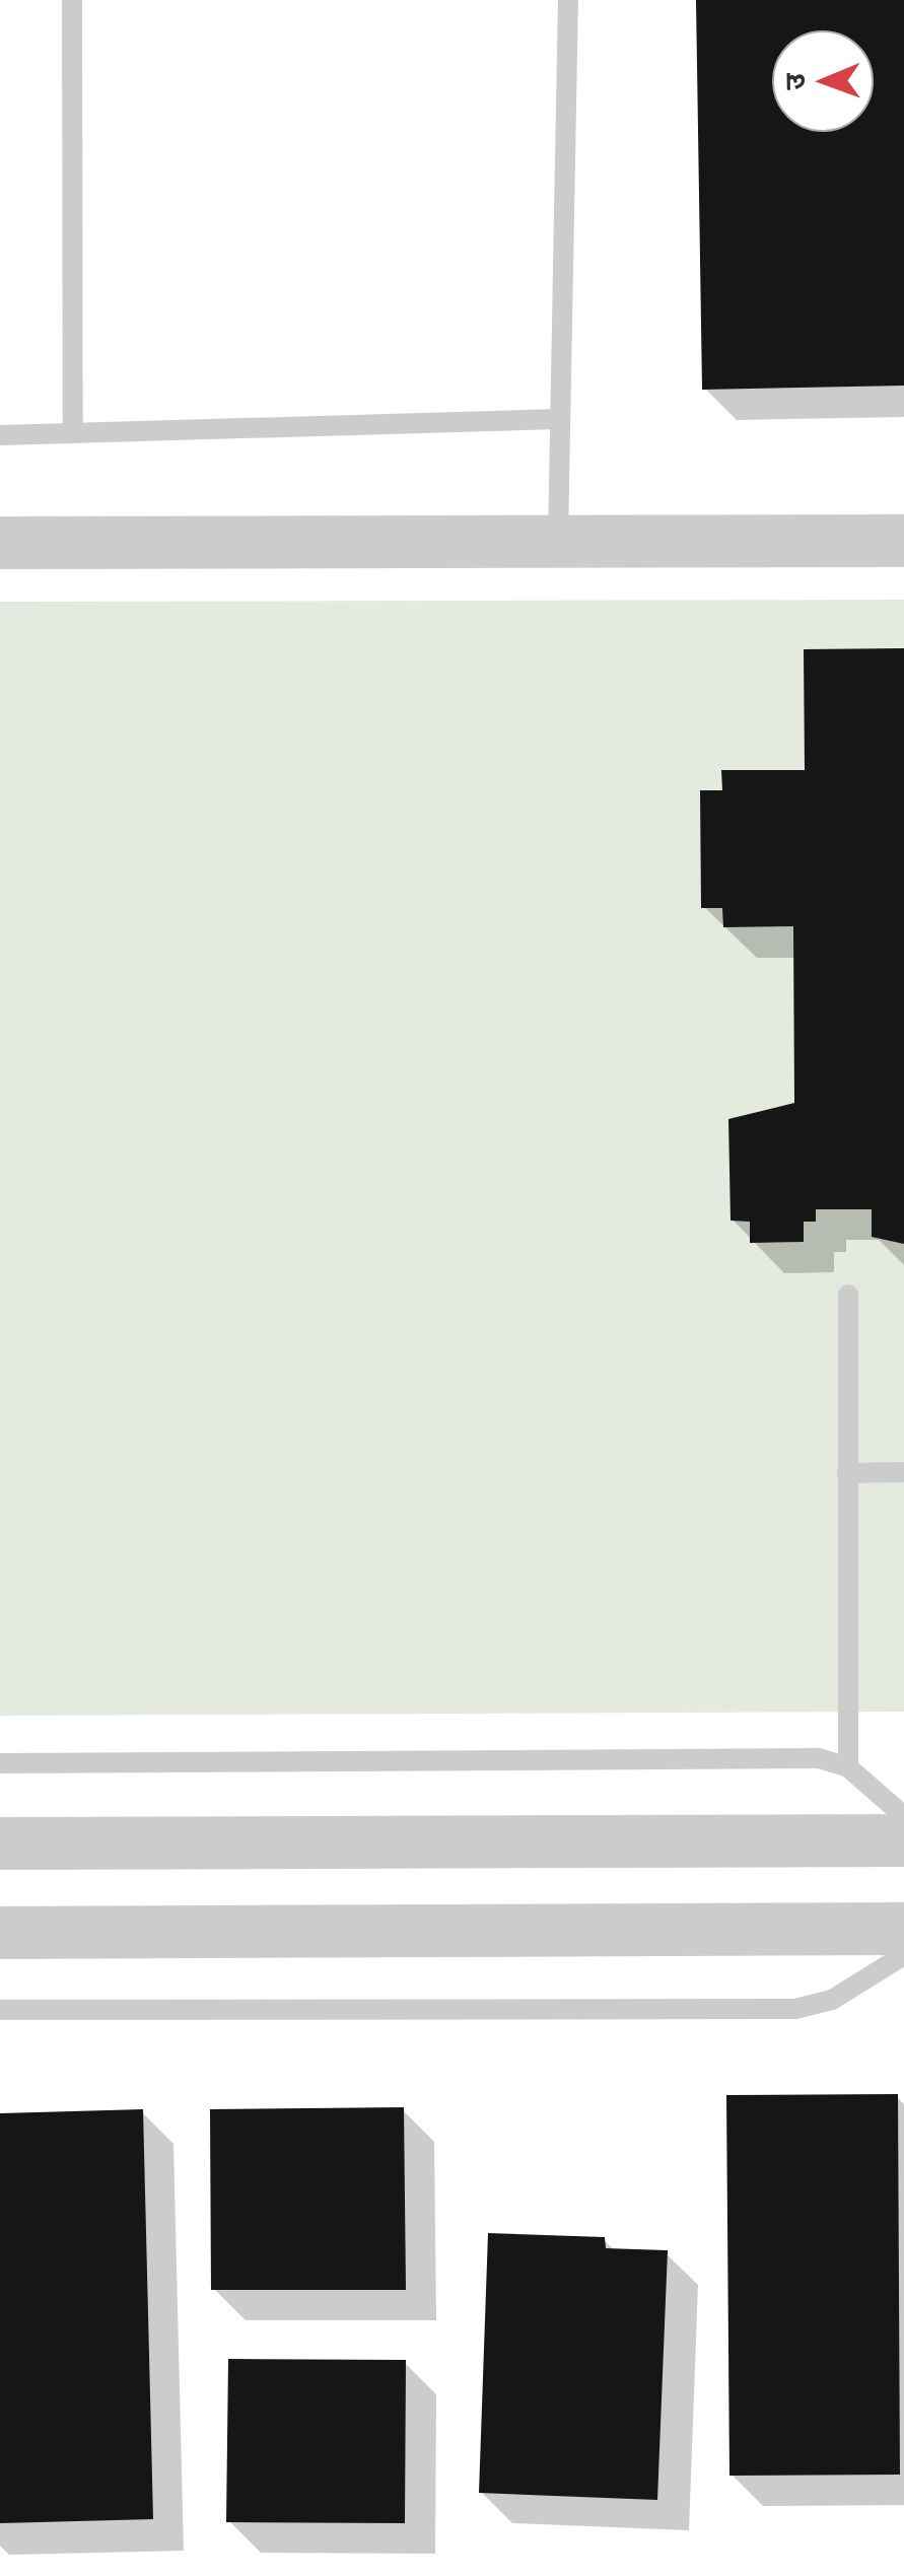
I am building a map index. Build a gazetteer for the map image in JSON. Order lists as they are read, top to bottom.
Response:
{
  "north": "left"
}
